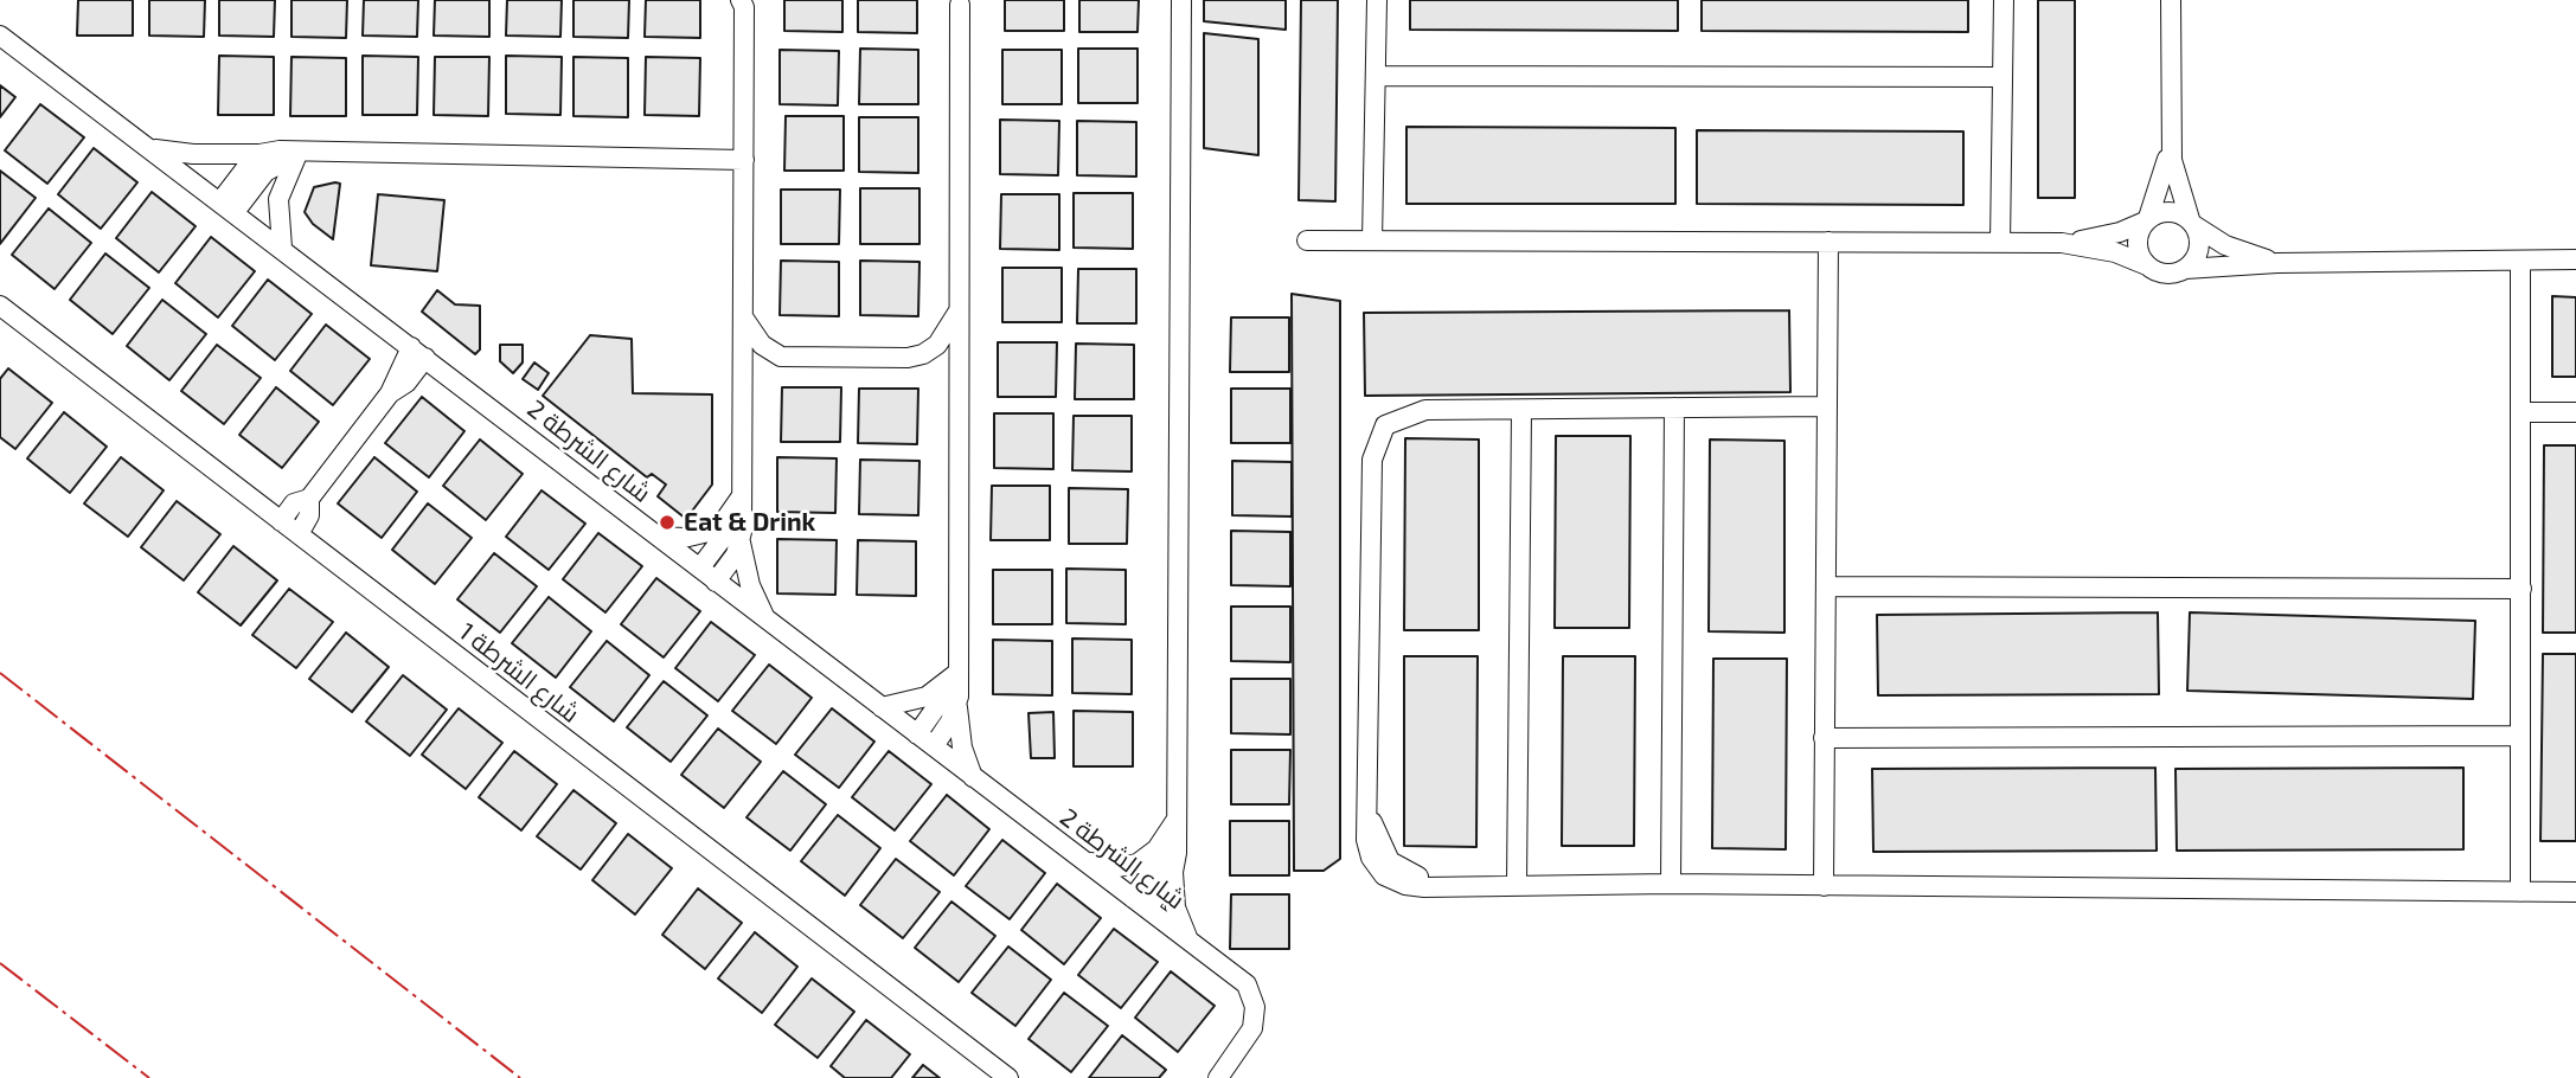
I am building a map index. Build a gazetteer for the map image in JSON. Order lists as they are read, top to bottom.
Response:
{
  "streets": {
    "street": ["شارع الشرطة 2", "شارع الشرطة 1"]
  },
  "places": ["Eat & Drink"]
}
